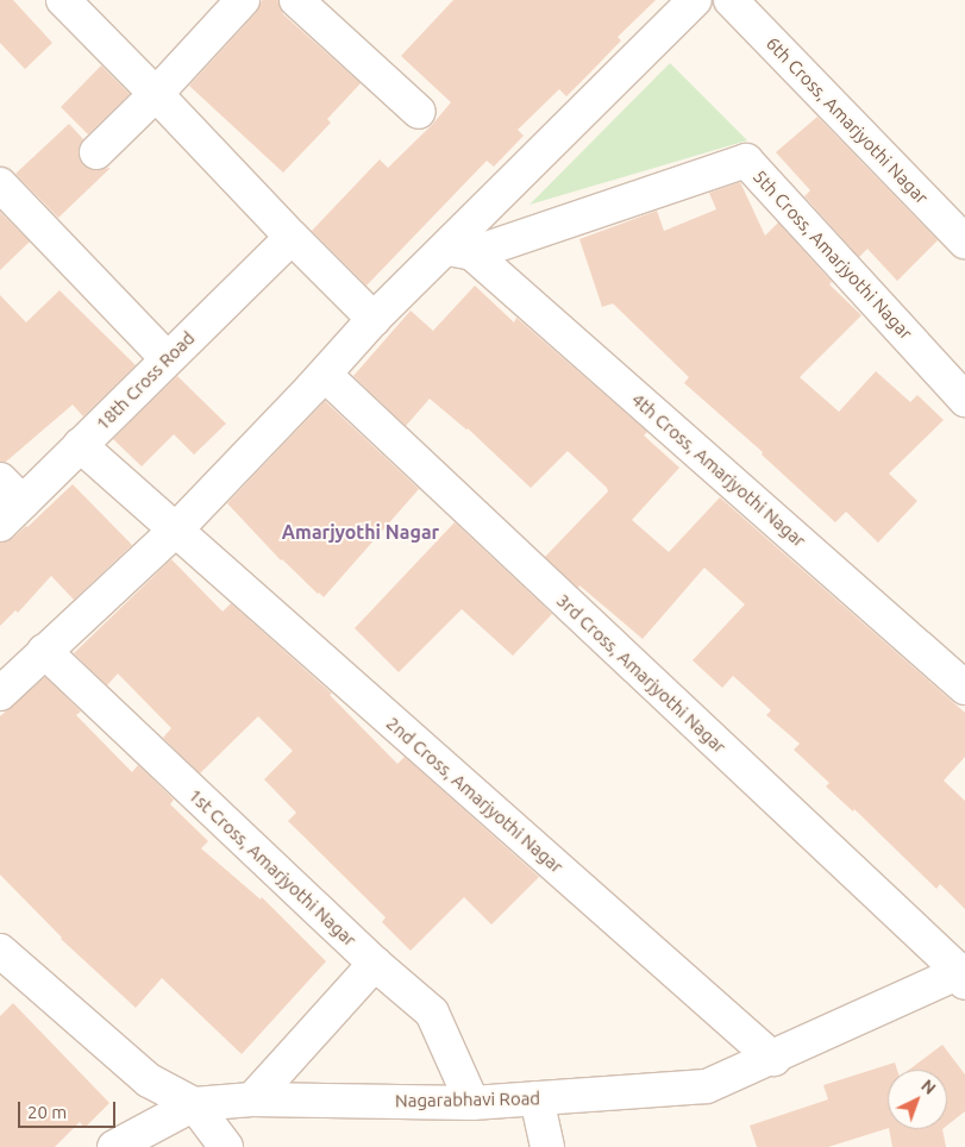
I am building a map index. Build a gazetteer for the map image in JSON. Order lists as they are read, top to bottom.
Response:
{
  "streets": {
    "street": [
      "6th Cross, Amarjyothi Nagar",
      "5th Cross, Amarjyothi Nagar",
      "18th Cross Road",
      "4th Cross, Amarjyothi Nagar",
      "3rd Cross, Amarjyothi Nagar",
      "2nd Cross, Amarjyothi Nagar",
      "1st Cross, Amarjyothi Nagar",
      "Nagarabhavi Road"
    ]
  },
  "crossings": [
    ["5th Cross, Amarjyothi Nagar", "4th Cross, Amarjyothi Nagar"],
    ["18th Cross Road", "2nd Cross, Amarjyothi Nagar"],
    ["3rd Cross, Amarjyothi Nagar", "Nagarabhavi Road"],
    ["2nd Cross, Amarjyothi Nagar", "Nagarabhavi Road"],
    ["1st Cross, Amarjyothi Nagar", "Nagarabhavi Road"]
  ],
  "districts": ["Amarjyothi Nagar"],
  "scale_bar": "20 m",
  "north": "top right"
}
